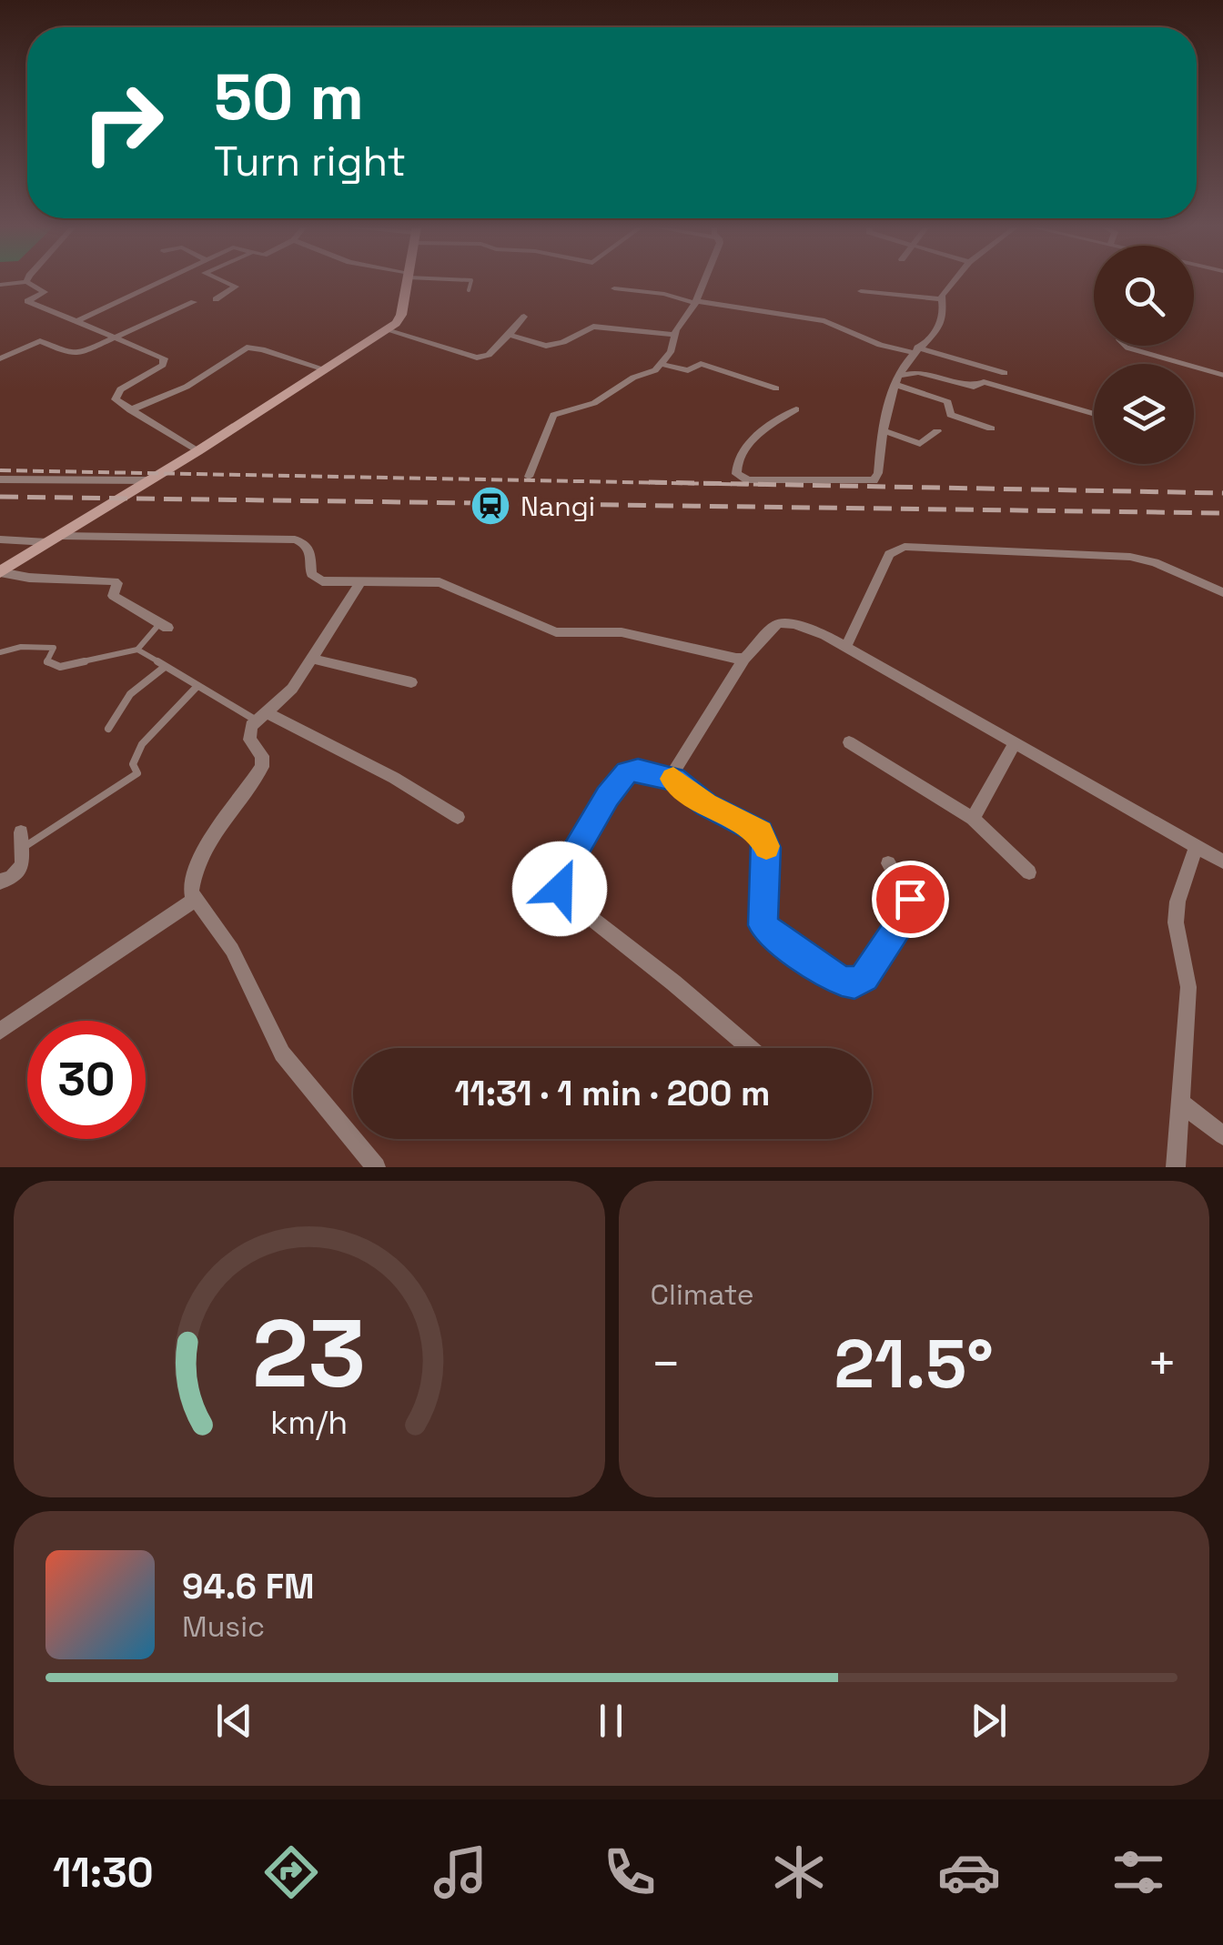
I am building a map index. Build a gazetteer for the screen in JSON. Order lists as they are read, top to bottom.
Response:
{
  "places": {
    "station": ["Nangi"]
  },
  "page": {
    "turn": ["50 m", "Turn right"],
    "limit": "30",
    "trip": "11:31 · 1 min · 200 m",
    "tile": "Climate",
    "heat": ["−", "21.5°", "+"],
    "song": ["94.6 FM", "Music"],
    "tabs": "11:30",
    "gauge": ["23", "km/h"]
  }
}
